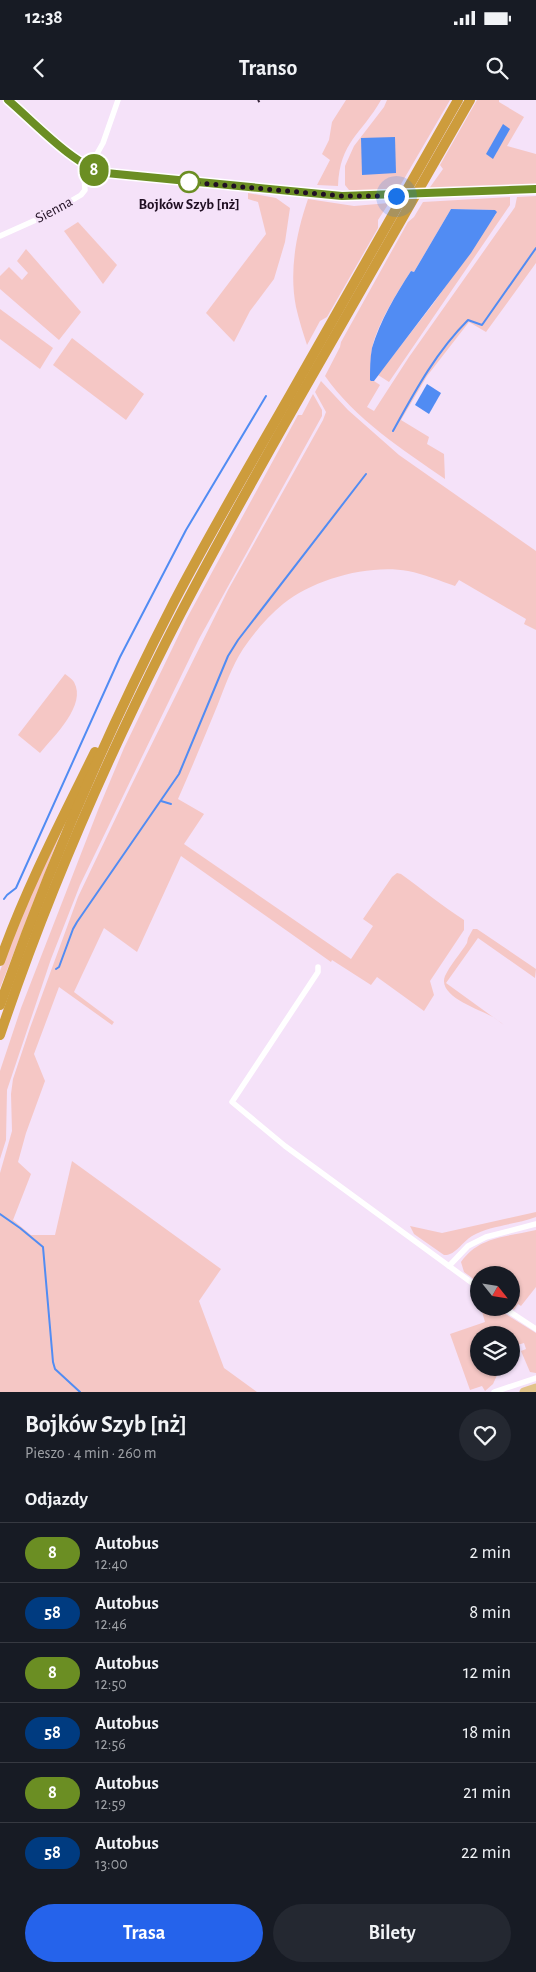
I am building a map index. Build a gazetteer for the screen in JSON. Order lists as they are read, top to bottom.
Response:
{
  "streets": {
    "street": ["Sienna"]
  },
  "places": ["Bojków Szyb [nż]"],
  "lines": ["bus line 8"],
  "north": "bottom right",
  "page": {
    "status": "12:38",
    "header": "Transo",
    "on_map": "8",
    "heading": [
      ["Bojków Szyb [nż]", "Pieszo · 4 min · 260 m"],
      "Odjazdy"
    ],
    "list": [
      {
        "mark": "8",
        "name": "Autobus",
        "note": "12:40",
        "value": "2 min"
      },
      {
        "mark": "58",
        "name": "Autobus",
        "note": "12:46",
        "value": "8 min"
      },
      {
        "mark": "8",
        "name": "Autobus",
        "note": "12:50",
        "value": "12 min"
      },
      {
        "mark": "58",
        "name": "Autobus",
        "note": "12:56",
        "value": "18 min"
      },
      {
        "mark": "8",
        "name": "Autobus",
        "note": "12:59",
        "value": "21 min"
      },
      {
        "mark": "58",
        "name": "Autobus",
        "note": "13:00",
        "value": "22 min"
      }
    ],
    "buttons": ["Trasa", "Bilety"]
  }
}
